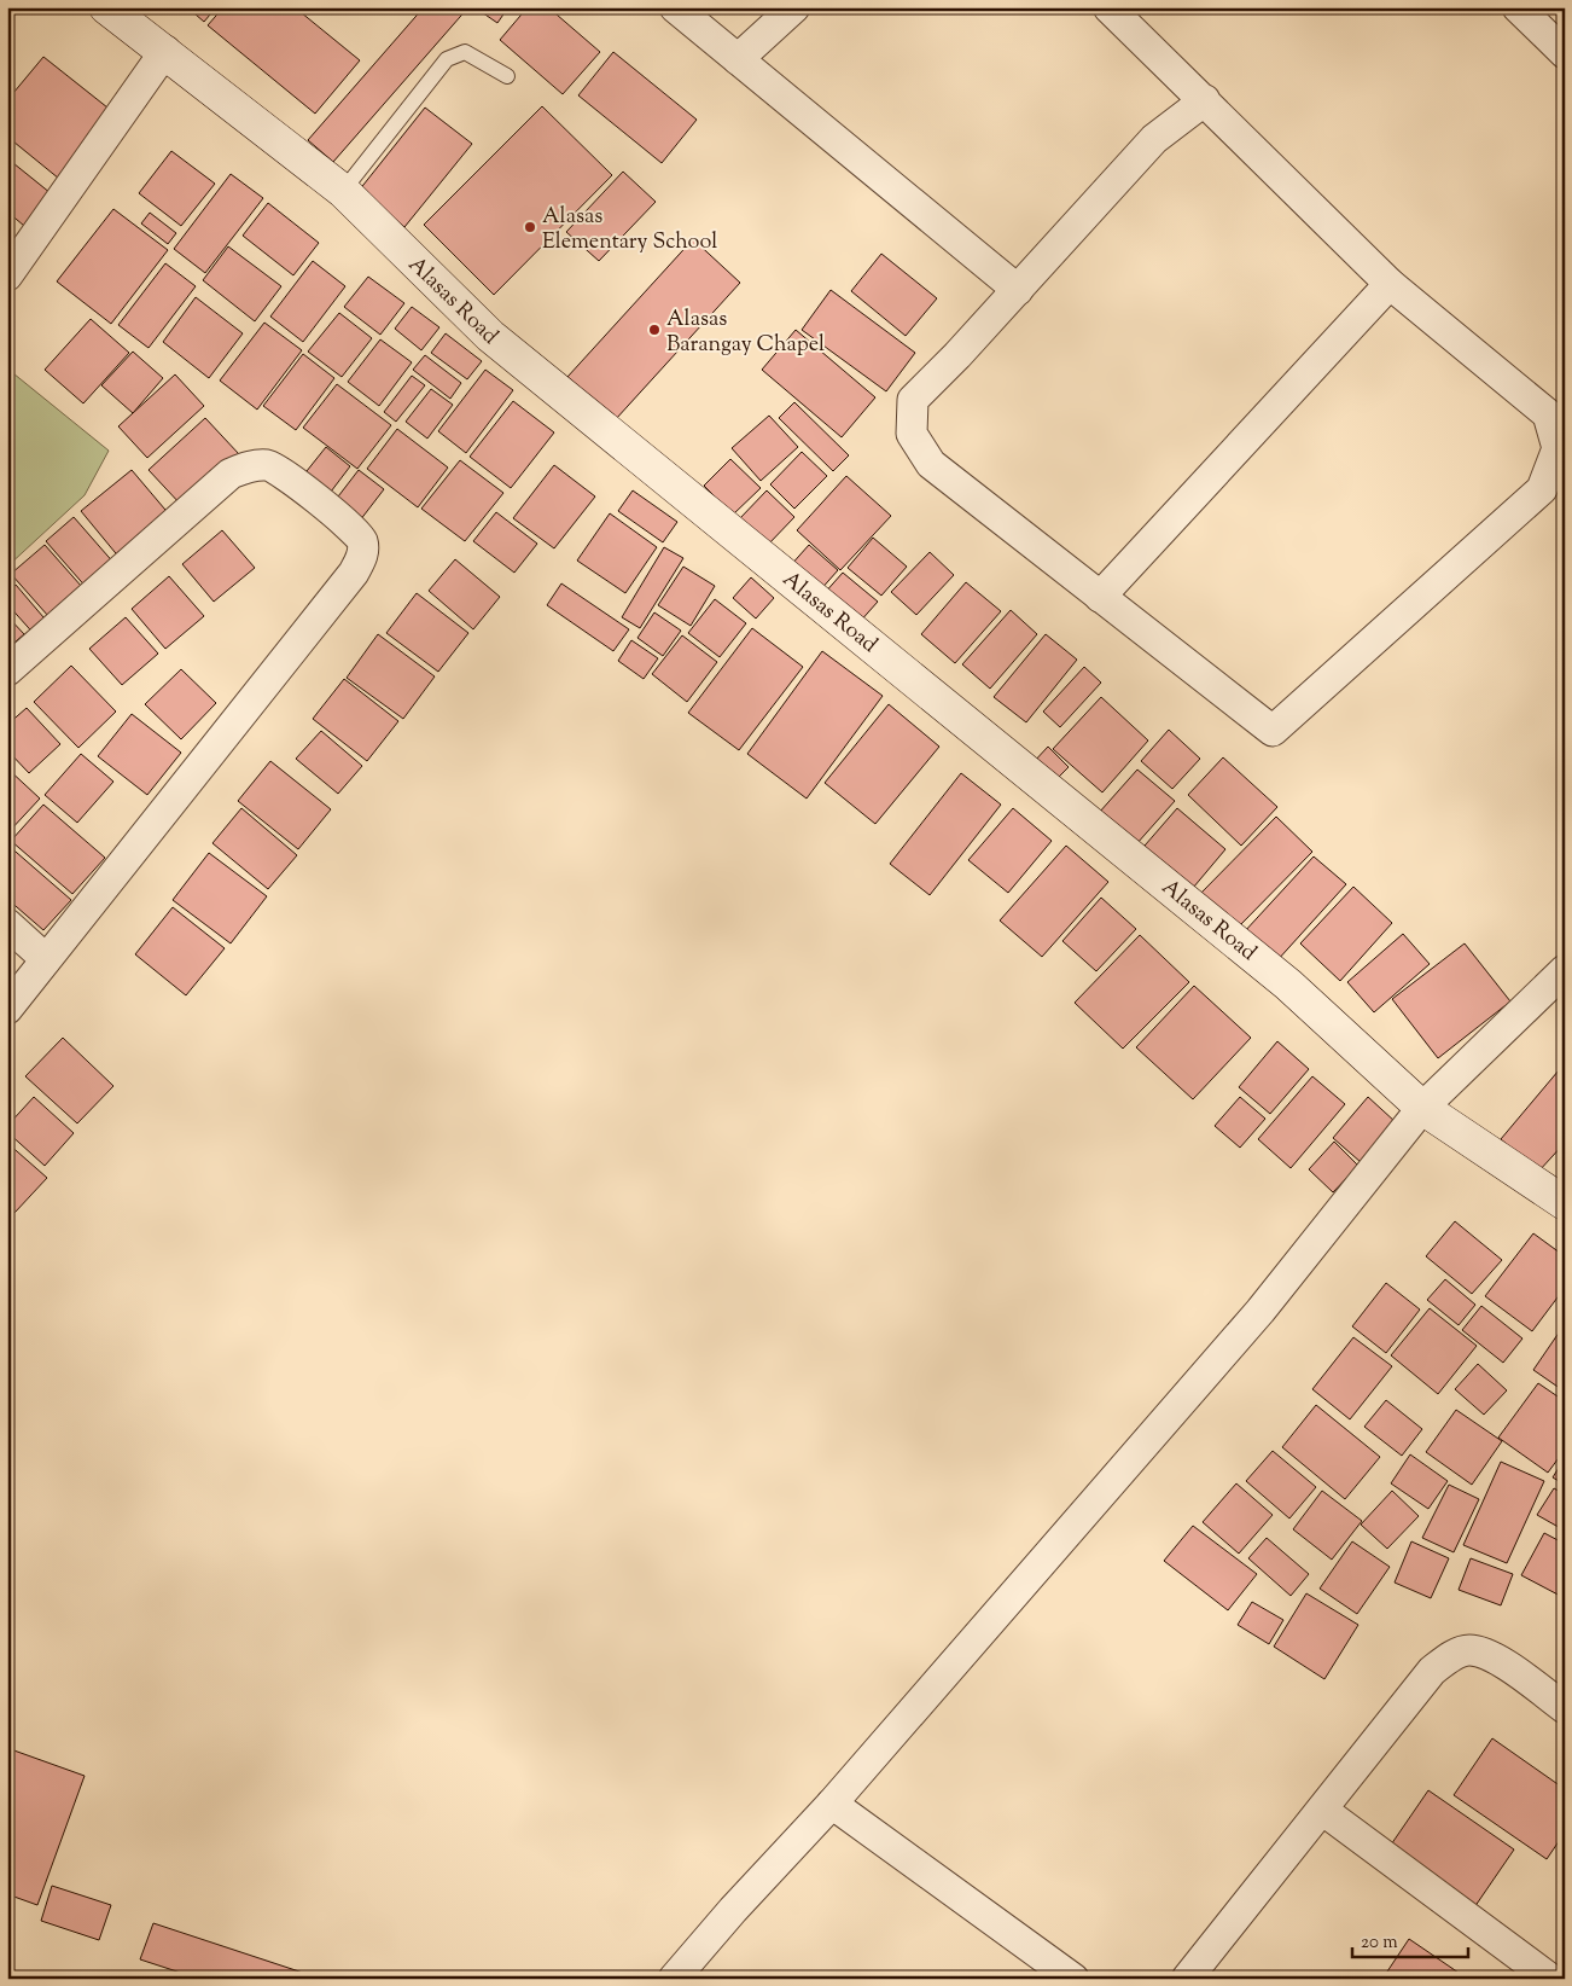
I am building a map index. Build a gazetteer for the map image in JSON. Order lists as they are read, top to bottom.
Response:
{
  "streets": {
    "street": ["Alasas Road"]
  },
  "places": ["Alasas Elementary School", "Alasas Barangay Chapel"],
  "scale_bar": "20 m"
}
